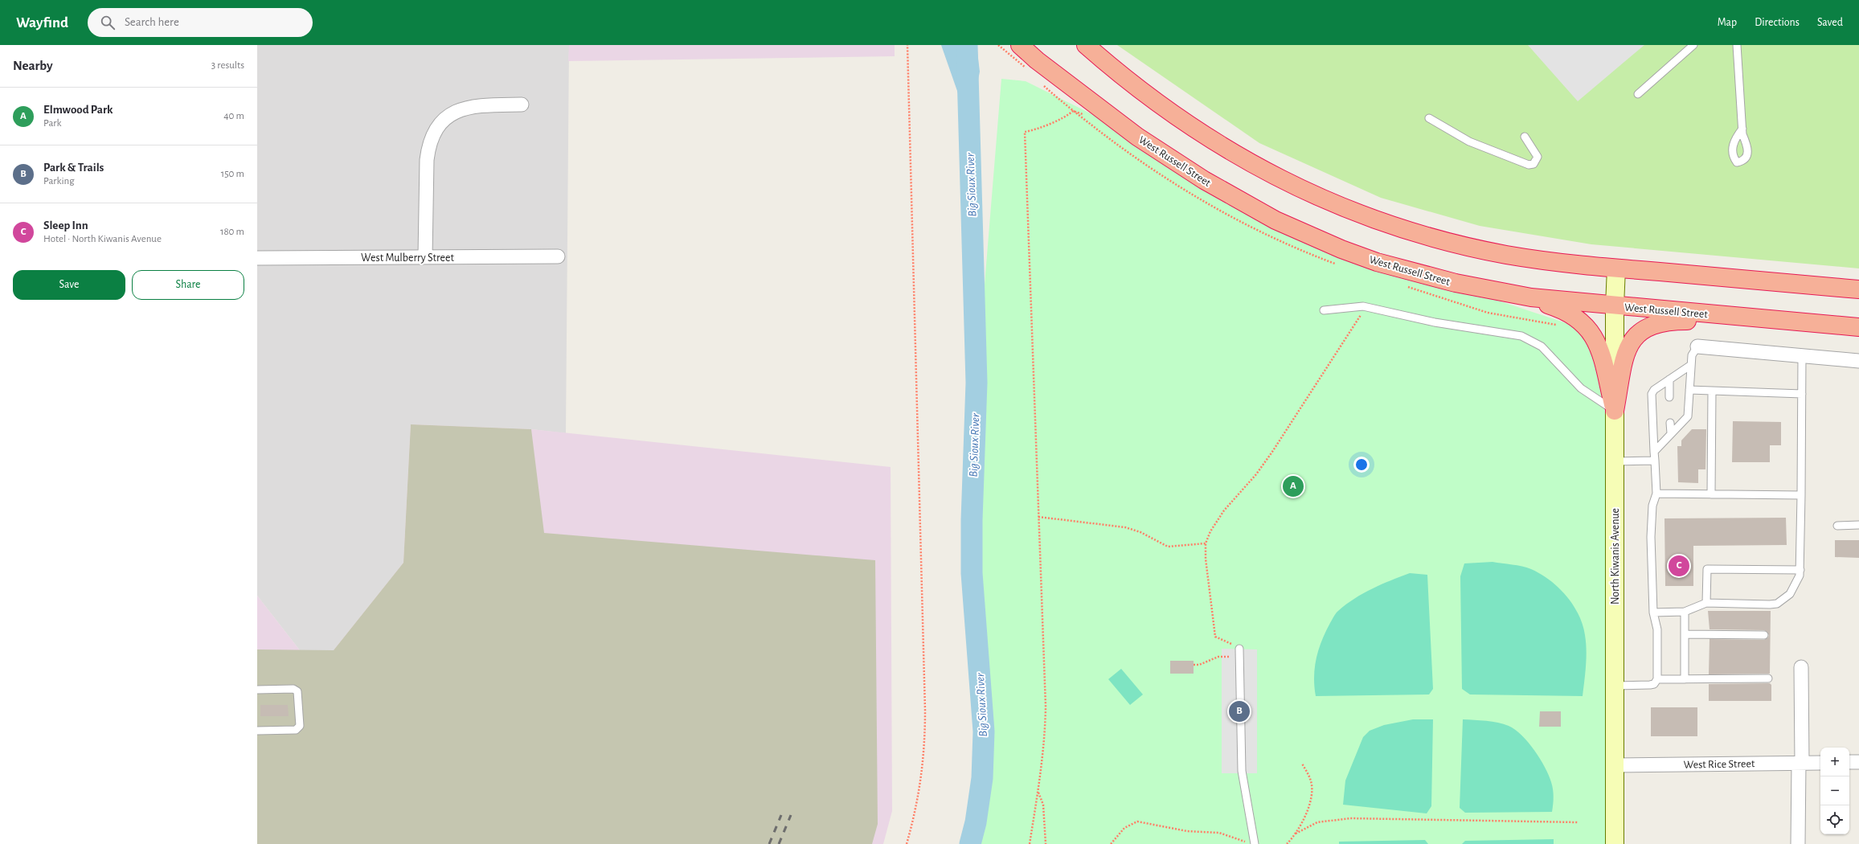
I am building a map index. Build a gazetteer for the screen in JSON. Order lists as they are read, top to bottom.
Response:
{
  "streets": {
    "highway": ["West Russell Street"],
    "main road": ["North Kiwanis Avenue"],
    "street": ["West Mulberry Street", "West Rice Street"]
  },
  "crossings": [
    ["West Russell Street", "North Kiwanis Avenue"],
    ["North Kiwanis Avenue", "West Rice Street"]
  ],
  "water": ["Big Sioux River"],
  "page": {
    "header": "Wayfind",
    "search": "Search here",
    "nav": ["Map", "Directions", "Saved"],
    "heading": ["Nearby", "3 results"],
    "list": [
      {
        "mark": "A",
        "name": "Elmwood Park",
        "note": "Park",
        "value": "40 m"
      },
      {
        "mark": "B",
        "name": "Park & Trails",
        "note": "Parking",
        "value": "150 m"
      },
      {
        "mark": "C",
        "name": "Sleep Inn",
        "note": "Hotel · North Kiwanis Avenue",
        "value": "180 m"
      }
    ],
    "buttons": ["Save", "Share"],
    "pins": ["A", "C", "B"],
    "map_buttons": ["+", "−"]
  }
}
